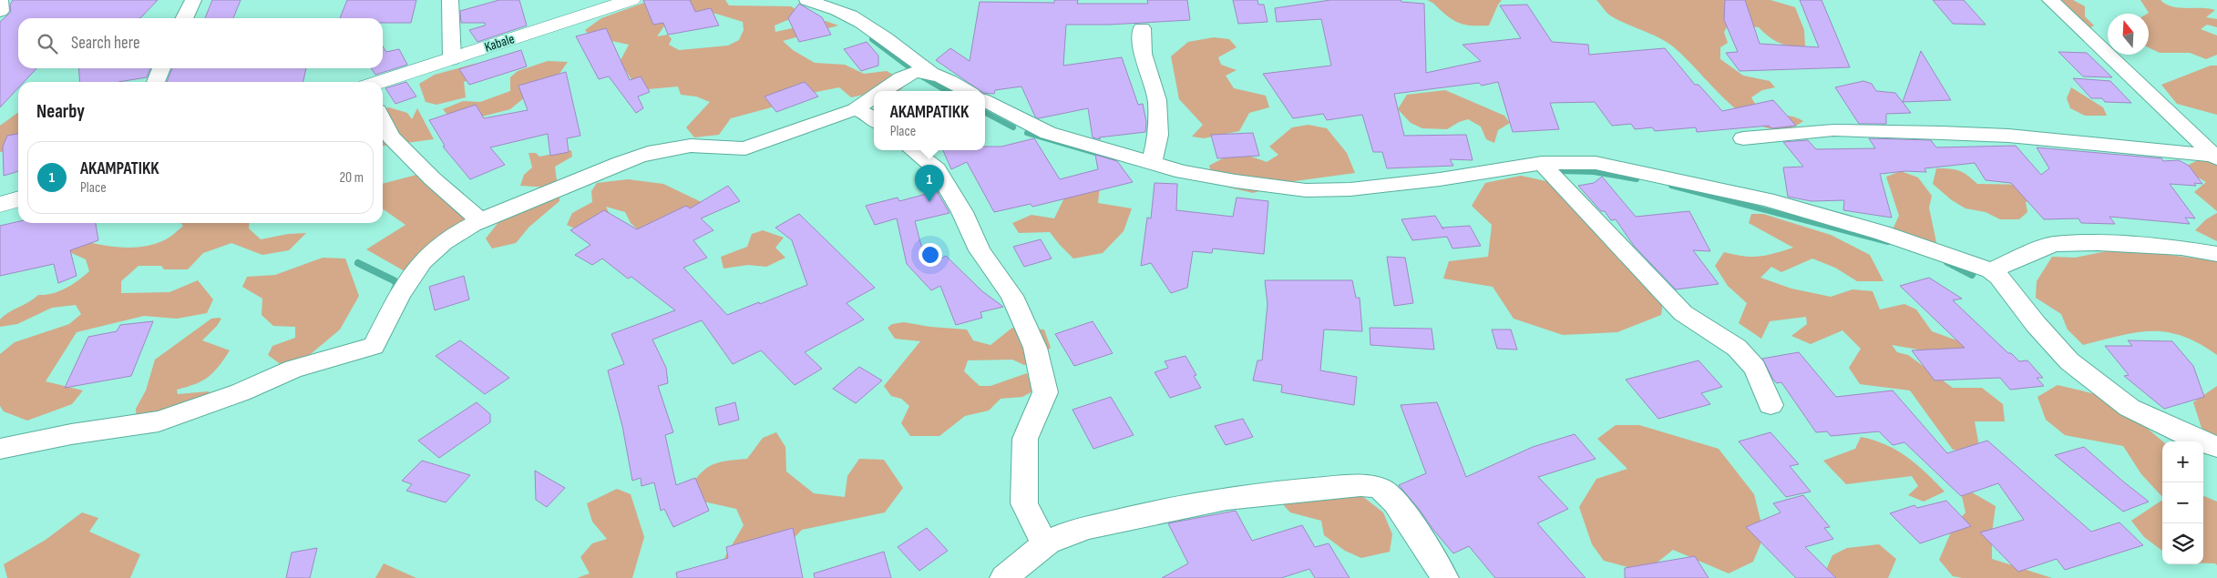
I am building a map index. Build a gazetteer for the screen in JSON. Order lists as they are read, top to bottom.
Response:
{
  "streets": {
    "street": ["Kabale"]
  },
  "north": "top",
  "page": {
    "search": "Search here",
    "heading": "Nearby",
    "popup": ["AKAMPATIKK", "Place"],
    "list": [
      {
        "mark": "1",
        "name": "AKAMPATIKK",
        "note": "Place",
        "value": "20 m"
      }
    ],
    "pins": "1",
    "map_buttons": ["+", "−"]
  }
}
